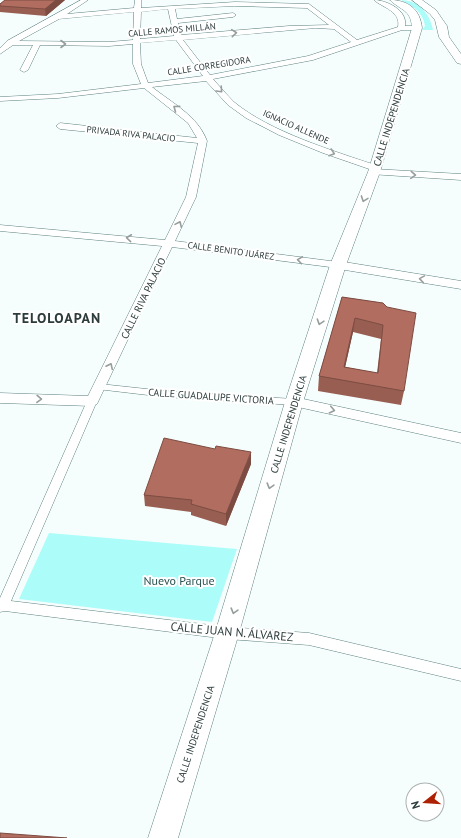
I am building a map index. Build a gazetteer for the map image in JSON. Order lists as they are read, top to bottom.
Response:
{
  "streets": {
    "main road": ["CALLE INDEPENDENCIA"],
    "street": [
      "CALLE RAMOS MILLÁN",
      "CALLE CORREGIDORA",
      "IGNACIO ALLENDE",
      "PRIVADA RIVA PALACIO",
      "CALLE BENITO JUÁREZ",
      "CALLE RIVA PALACIO",
      "CALLE GUADALUPE VICTORIA",
      "CALLE JUAN N. ÁLVAREZ"
    ]
  },
  "crossings": [
    ["CALLE RAMOS MILLÁN", "IGNACIO ALLENDE"],
    ["CALLE CORREGIDORA", "CALLE INDEPENDENCIA"],
    ["CALLE CORREGIDORA", "IGNACIO ALLENDE"],
    ["CALLE INDEPENDENCIA", "IGNACIO ALLENDE"],
    ["CALLE INDEPENDENCIA", "CALLE BENITO JUÁREZ"],
    ["CALLE INDEPENDENCIA", "CALLE GUADALUPE VICTORIA"],
    ["CALLE INDEPENDENCIA", "CALLE JUAN N. ÁLVAREZ"],
    ["PRIVADA RIVA PALACIO", "CALLE RIVA PALACIO"],
    ["CALLE BENITO JUÁREZ", "CALLE RIVA PALACIO"],
    ["CALLE RIVA PALACIO", "CALLE GUADALUPE VICTORIA"],
    ["CALLE RIVA PALACIO", "CALLE JUAN N. ÁLVAREZ"]
  ],
  "one_way": [
    "CALLE INDEPENDENCIA",
    "CALLE BENITO JUÁREZ",
    "CALLE RIVA PALACIO",
    "CALLE GUADALUPE VICTORIA"
  ],
  "districts": ["TELOLOAPAN"],
  "parks": ["Nuevo Parque"],
  "north": "left"
}
